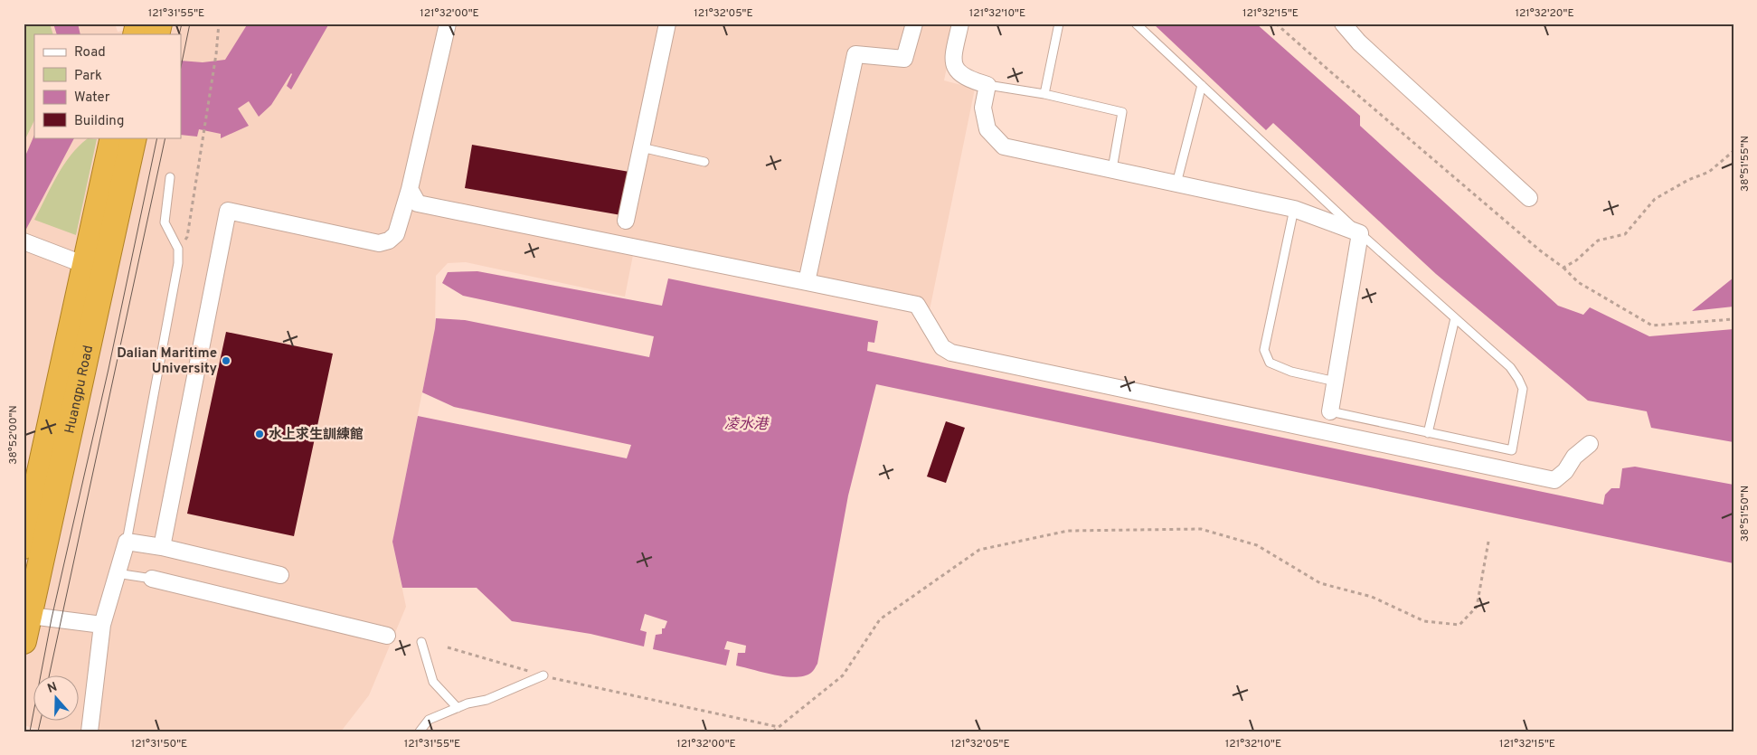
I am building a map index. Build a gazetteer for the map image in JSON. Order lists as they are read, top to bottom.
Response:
{
  "streets": {
    "highway": ["Huangpu Road"]
  },
  "water": ["凌水港"],
  "places": ["Dalian Maritime University", "水上求生訓練館"],
  "legend": [
    "Road",
    "Park",
    "Water",
    "Building"
  ],
  "north": "top",
  "coordinates": [
    "121°31'55\"E",
    "121°32'00\"E",
    "121°32'05\"E",
    "121°32'10\"E",
    "121°32'15\"E",
    "121°32'20\"E",
    "38°51'55\"N",
    "38°52'00\"N",
    "38°51'50\"N",
    "121°31'50\"E"
  ]
}
